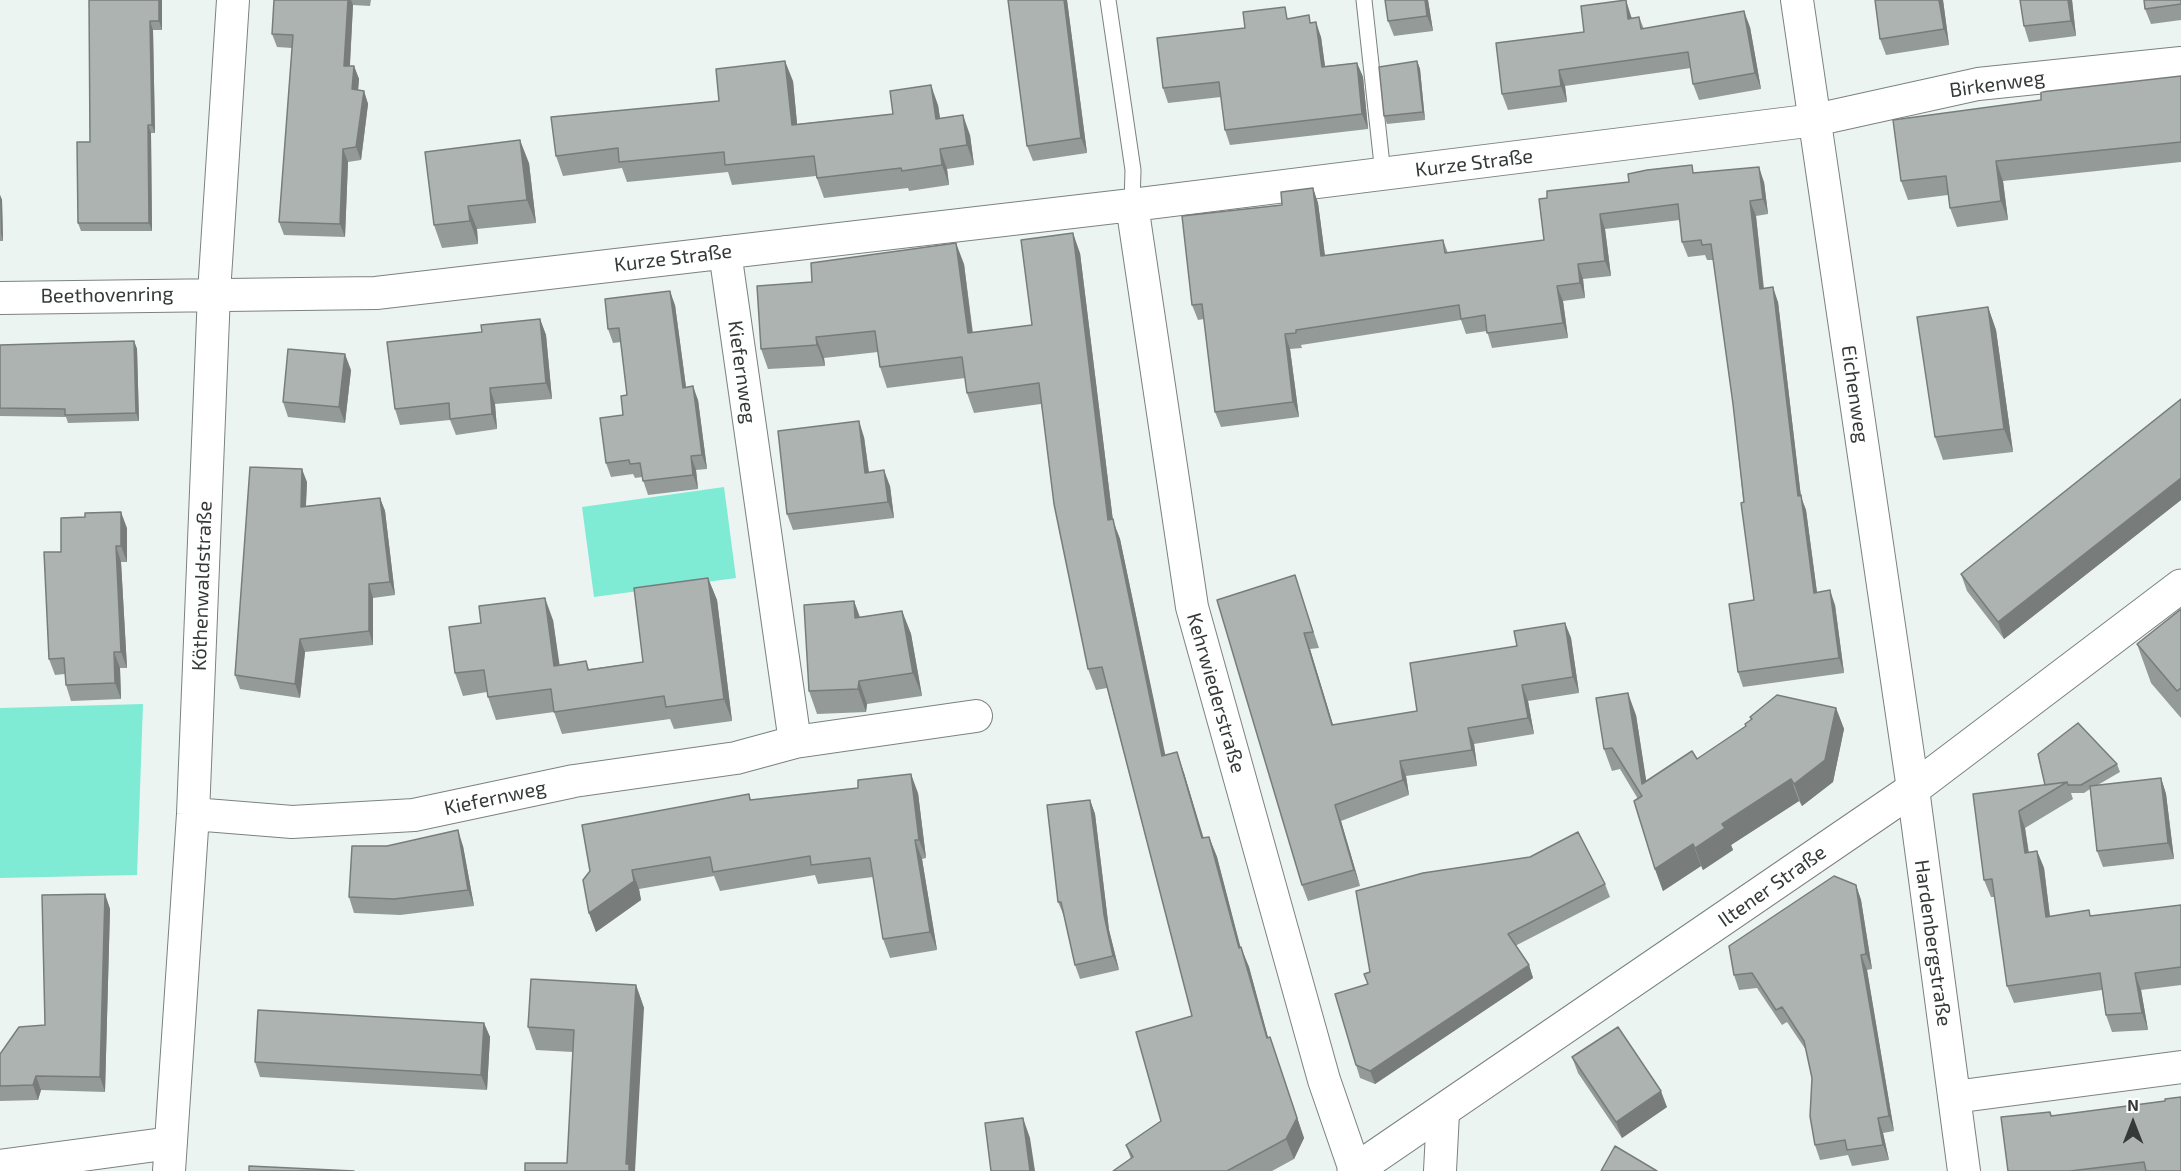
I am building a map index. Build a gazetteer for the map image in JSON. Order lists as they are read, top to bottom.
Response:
{
  "streets": {
    "street": [
      "Birkenweg",
      "Kurze Straße",
      "Beethovenring",
      "Kiefernweg",
      "Eichenweg",
      "Köthenwaldstraße",
      "Kehrwiederstraße",
      "Iltener Straße",
      "Hardenbergstraße"
    ]
  },
  "crossings": [
    ["Birkenweg", "Kurze Straße"],
    ["Birkenweg", "Eichenweg"],
    ["Kurze Straße", "Beethovenring"],
    ["Kurze Straße", "Kiefernweg"],
    ["Kurze Straße", "Eichenweg"],
    ["Kurze Straße", "Köthenwaldstraße"],
    ["Kurze Straße", "Kehrwiederstraße"],
    ["Beethovenring", "Köthenwaldstraße"],
    ["Kiefernweg", "Köthenwaldstraße"],
    ["Eichenweg", "Iltener Straße"],
    ["Eichenweg", "Hardenbergstraße"],
    ["Kehrwiederstraße", "Iltener Straße"],
    ["Iltener Straße", "Hardenbergstraße"]
  ],
  "north": "top"
}
